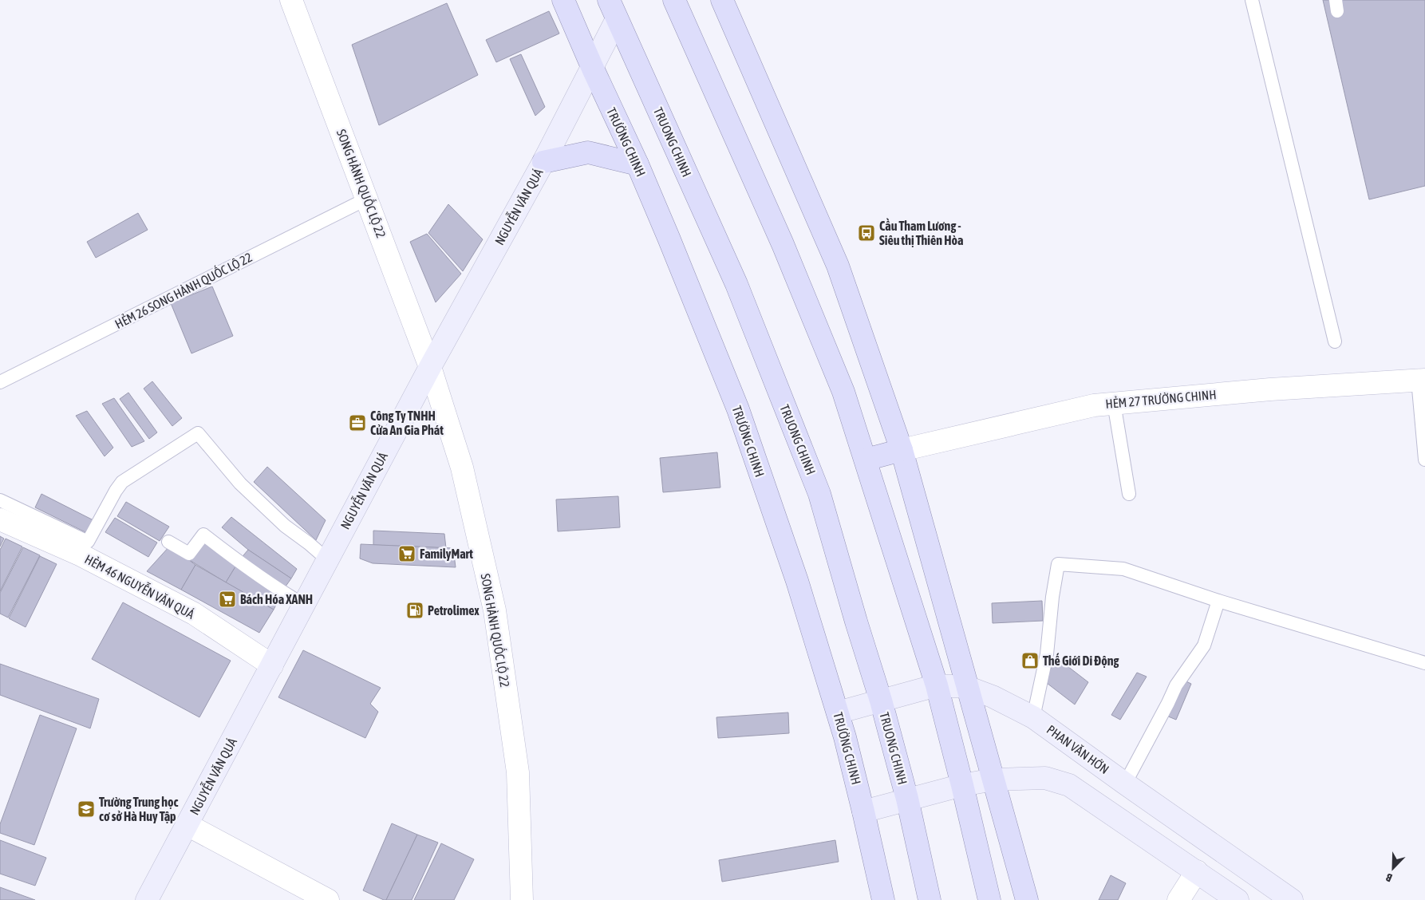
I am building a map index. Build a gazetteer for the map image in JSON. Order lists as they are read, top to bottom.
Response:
{
  "streets": {
    "main road": [
      "TRƯỜNG CHINH",
      "TRUONG CHINH",
      "NGUYỄN VĂN QUÁ",
      "PHAN VĂN HỚN"
    ],
    "street": ["SONG HÀNH QUỐC LỘ 22", "HẺM 27 TRƯỜNG CHINH", "HẺM 46 NGUYỄN VĂN QUÁ"],
    "lane": ["HẺM 26 SONG HÀNH QUỐC LỘ 22"]
  },
  "crossings": [
    ["TRƯỜNG CHINH", "NGUYỄN VĂN QUÁ"],
    ["TRƯỜNG CHINH", "PHAN VĂN HỚN"],
    ["TRUONG CHINH", "NGUYỄN VĂN QUÁ"],
    ["TRUONG CHINH", "PHAN VĂN HỚN"],
    ["SONG HÀNH QUỐC LỘ 22", "NGUYỄN VĂN QUÁ"],
    ["SONG HÀNH QUỐC LỘ 22", "HẺM 26 SONG HÀNH QUỐC LỘ 22"],
    ["NGUYỄN VĂN QUÁ", "HẺM 46 NGUYỄN VĂN QUÁ"]
  ],
  "places": {
    "bus stop": ["Cầu Tham Lương - Siêu thị Thiên Hòa"],
    "office": ["Công Ty TNHH Cửa An Gia Phát"],
    "supermarket": ["FamilyMart", "Bách Hóa XANH"],
    "fuel station": ["Petrolimex"],
    "shop": ["Thế Giới Di Động"],
    "school or university": ["Trường Trung học cơ sở Hà Huy Tập"]
  },
  "north": "bottom left"
}
